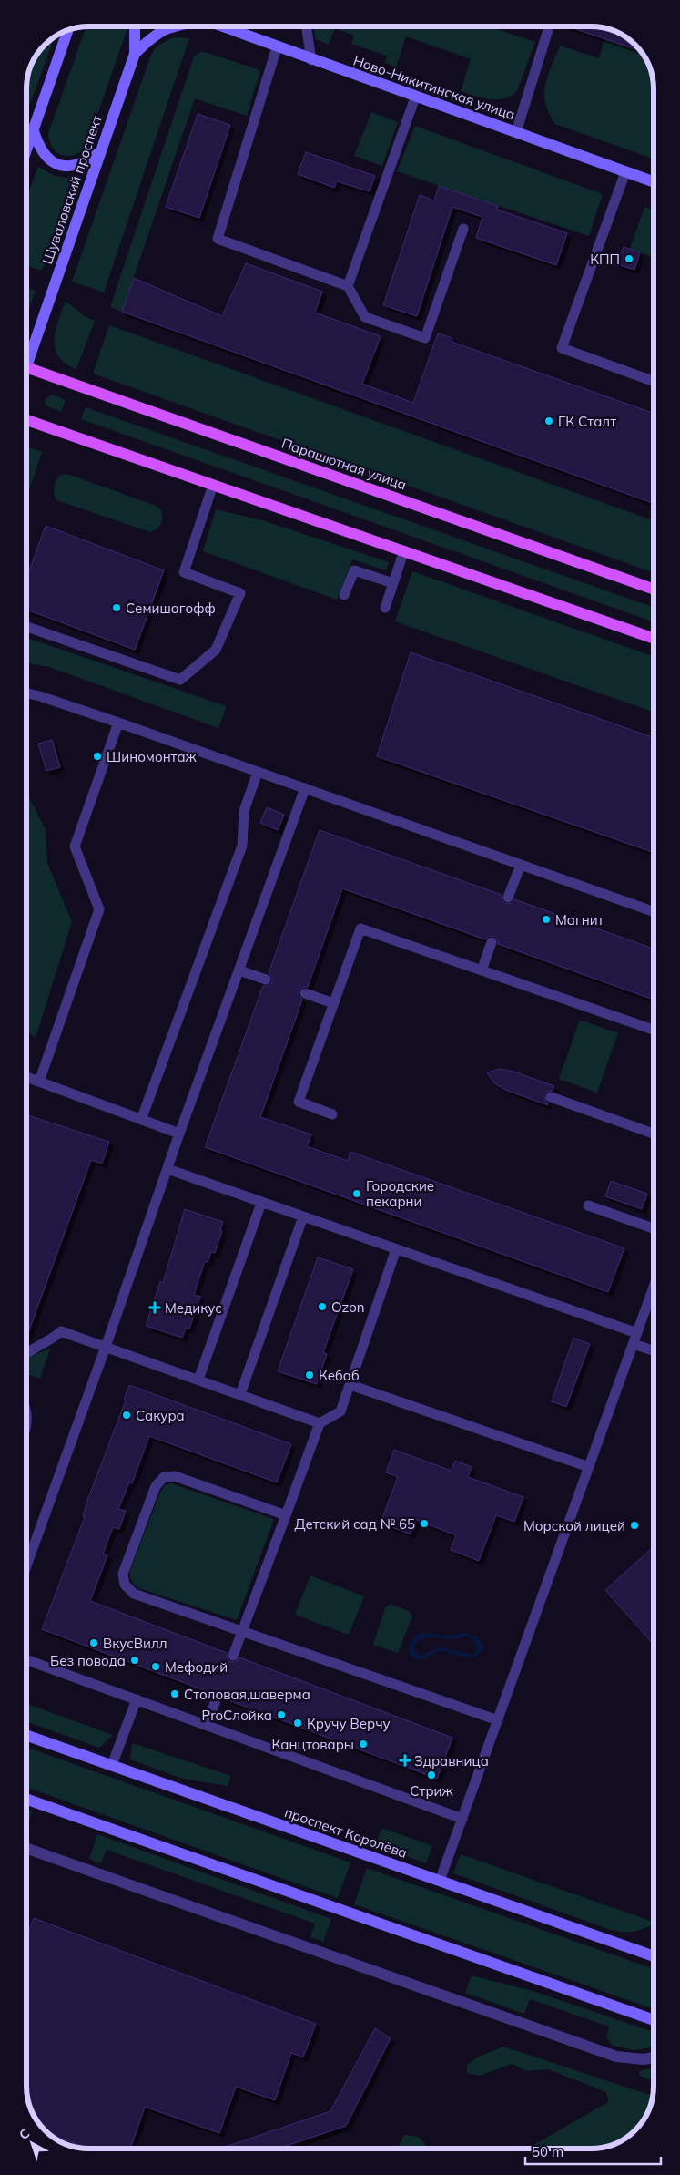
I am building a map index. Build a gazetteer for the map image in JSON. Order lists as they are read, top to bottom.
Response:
{
  "streets": {
    "main road": ["Парашютная улица"],
    "street": ["Ново-Никитинская улица", "Шуваловский проспект", "проспект Королёва"]
  },
  "places": {
    "other": [
      "КПП",
      "ГК Сталт",
      "Семишагофф",
      "Шиномонтаж",
      "Магнит",
      "Городские пекарни",
      "Ozon",
      "Кебаб",
      "Сакура",
      "Детский сад № 65",
      "Морской лицей",
      "ВкусВилл",
      "Без повода",
      "Мефодий",
      "Столовая,шаверма",
      "ProСлойка",
      "Кручу Верчу",
      "Канцтовары",
      "Стриж"
    ],
    "health": ["Медикус", "Здравница"]
  },
  "scale_bar": "50 m",
  "north": "top left"
}
